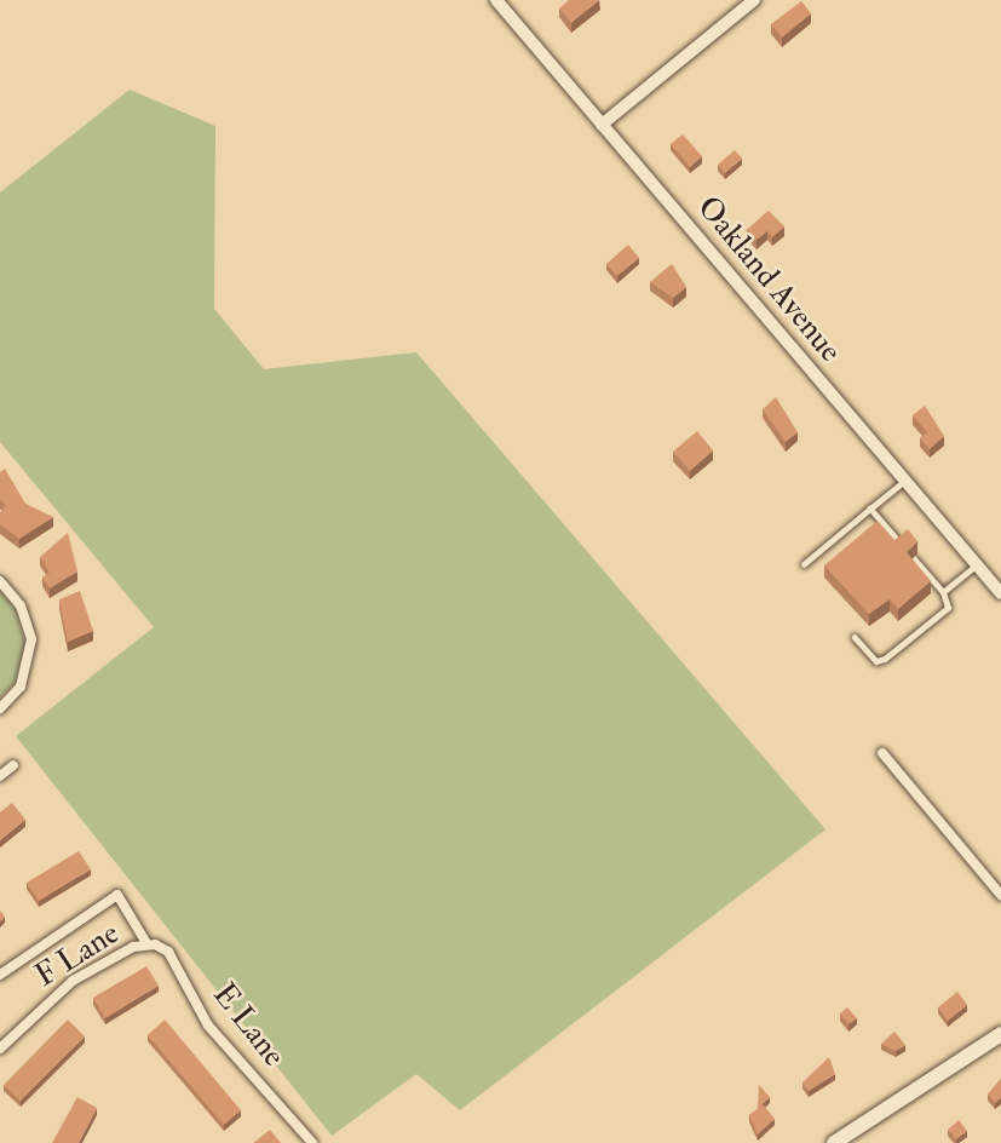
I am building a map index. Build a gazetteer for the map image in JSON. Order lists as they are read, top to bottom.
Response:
{
  "streets": {
    "street": ["Oakland Avenue", "F Lane", "E Lane"]
  },
  "crossings": [
    ["F Lane", "E Lane"]
  ]
}
